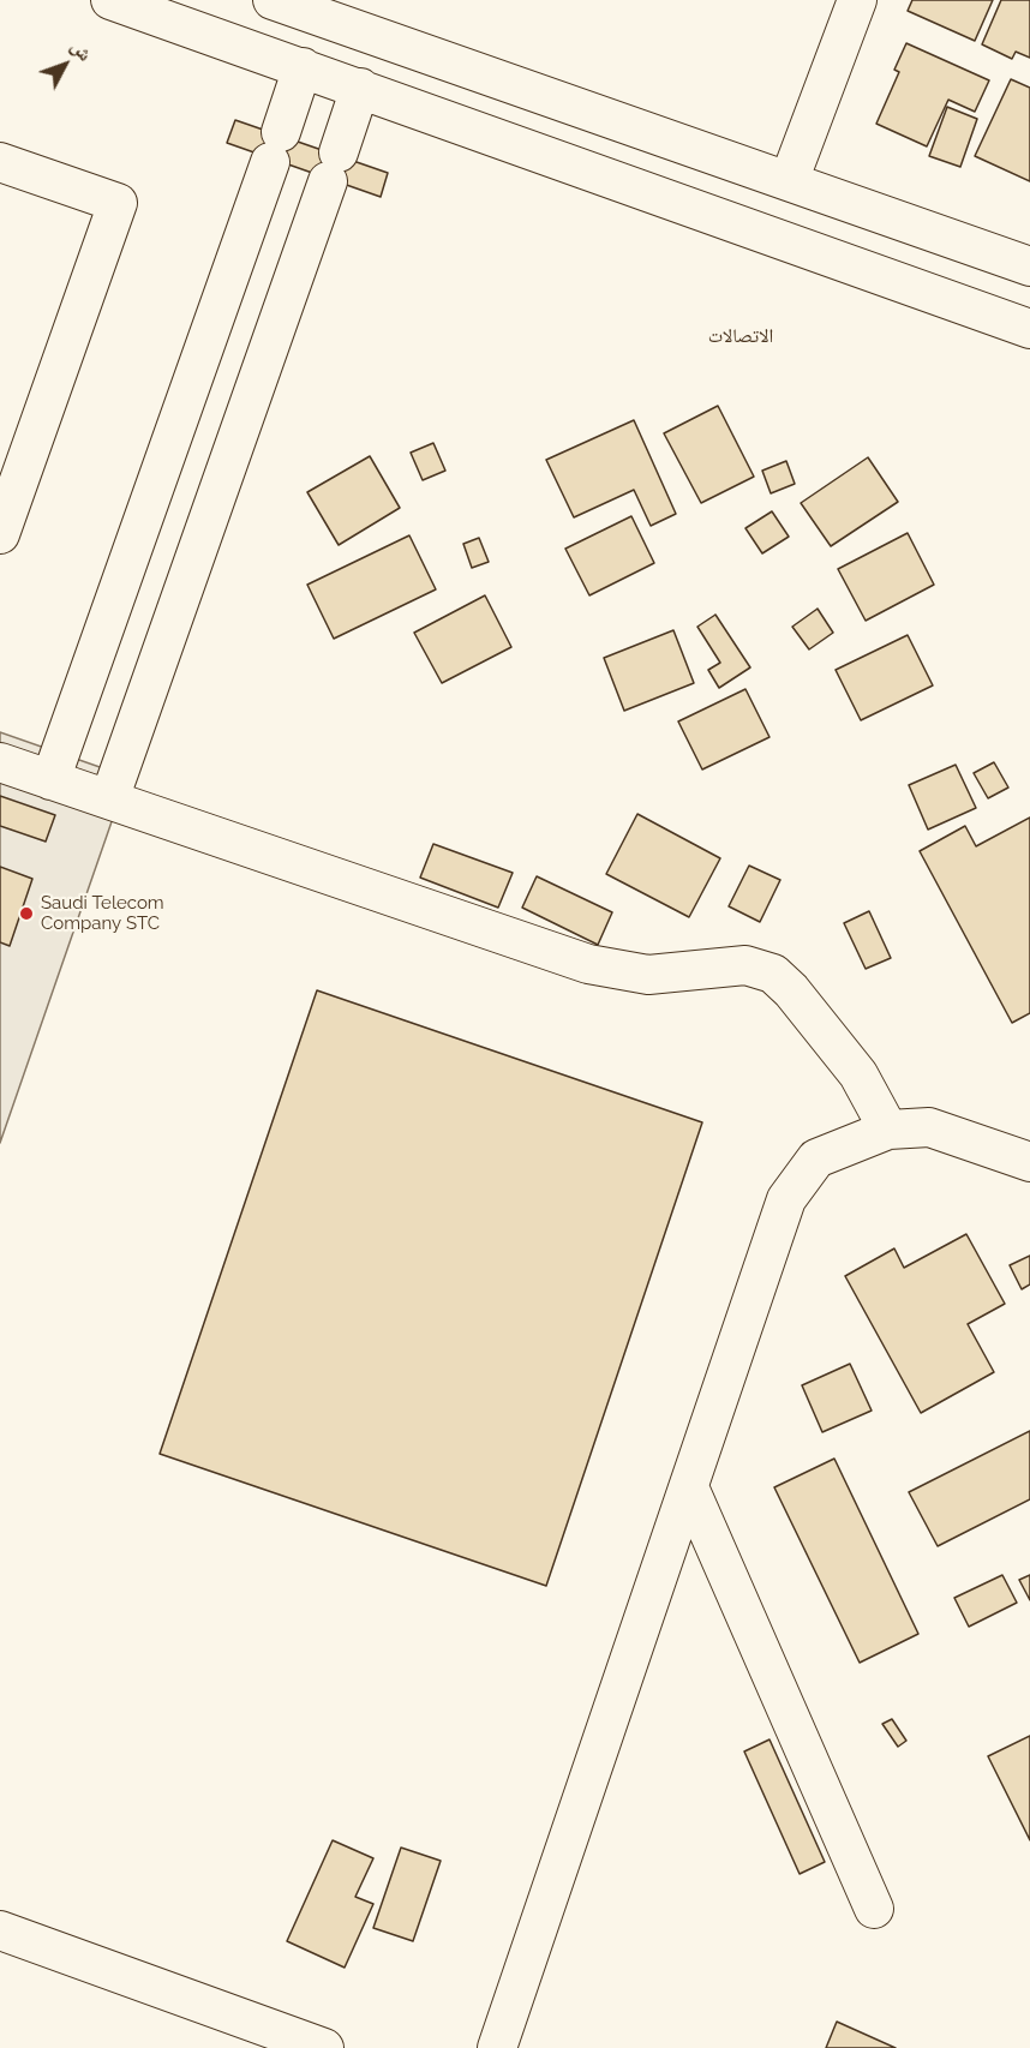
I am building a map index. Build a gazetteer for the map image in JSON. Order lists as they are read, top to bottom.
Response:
{
  "districts": ["الاتصالات"],
  "places": ["Saudi Telecom Company STC"],
  "north": "top right"
}
